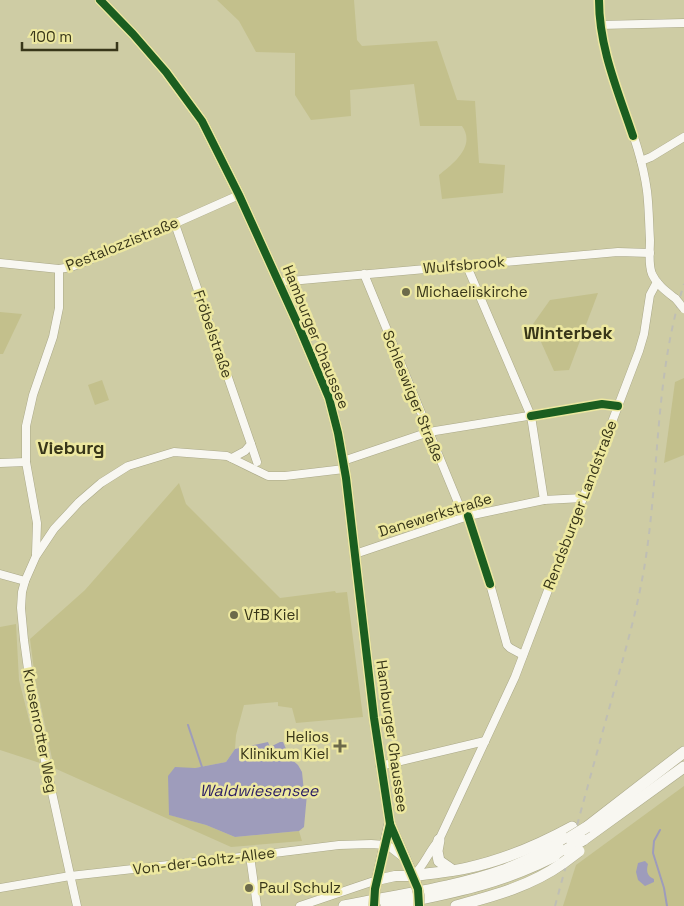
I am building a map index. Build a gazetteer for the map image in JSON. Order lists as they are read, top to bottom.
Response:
{
  "streets": {
    "main road": ["Hamburger Chaussee"],
    "street": [
      "Pestalozzistraße",
      "Wulfsbrook",
      "Fröbelstraße",
      "Schleswiger Straße",
      "Rendsburger Landstraße",
      "Danewerkstraße",
      "Krusenrotter Weg",
      "Von-der-Goltz-Allee"
    ]
  },
  "crossings": [
    ["Pestalozzistraße", "Fröbelstraße"],
    ["Pestalozzistraße", "Hamburger Chaussee"],
    ["Pestalozzistraße", "Krusenrotter Weg"],
    ["Wulfsbrook", "Hamburger Chaussee"],
    ["Wulfsbrook", "Schleswiger Straße"],
    ["Hamburger Chaussee", "Rendsburger Landstraße"],
    ["Hamburger Chaussee", "Danewerkstraße"],
    ["Hamburger Chaussee", "Krusenrotter Weg"],
    ["Hamburger Chaussee", "Von-der-Goltz-Allee"],
    ["Schleswiger Straße", "Danewerkstraße"],
    ["Schleswiger Straße", "Krusenrotter Weg"],
    ["Rendsburger Landstraße", "Danewerkstraße"],
    ["Rendsburger Landstraße", "Krusenrotter Weg"],
    ["Krusenrotter Weg", "Von-der-Goltz-Allee"]
  ],
  "districts": ["Winterbek", "Vieburg"],
  "water": ["Waldwiesensee"],
  "places": {
    "other": ["Michaeliskirche", "VfB Kiel", "Paul Schulz"],
    "health": ["Helios Klinikum Kiel"]
  },
  "scale_bar": "100 m"
}
